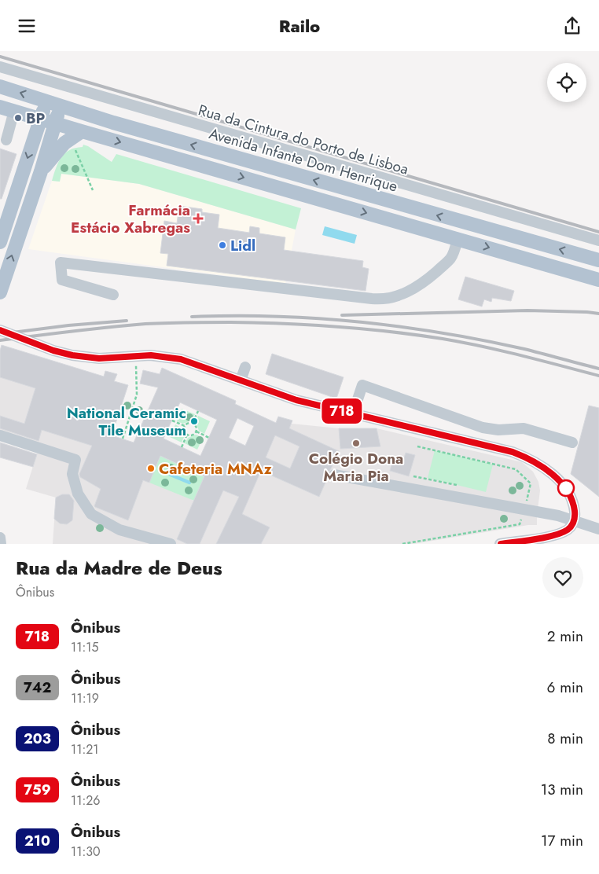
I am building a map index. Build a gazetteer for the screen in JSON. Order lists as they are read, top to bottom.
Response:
{
  "streets": {
    "main road": ["Avenida Infante Dom Henrique"],
    "street": ["Rua da Cintura do Porto de Lisboa"]
  },
  "places": {
    "other": [
      "BP",
      "Lidl",
      "National Ceramic Tile Museum",
      "Colégio Dona Maria Pia",
      "Cafeteria MNAz"
    ],
    "health": ["Farmácia Estácio Xabregas"]
  },
  "lines": ["bus line 718"],
  "page": {
    "header": "Railo",
    "on_map": "718",
    "heading": ["Rua da Madre de Deus", "Ônibus"],
    "list": [
      {
        "mark": "718",
        "name": "Ônibus",
        "note": "11:15",
        "value": "2 min"
      },
      {
        "mark": "742",
        "name": "Ônibus",
        "note": "11:19",
        "value": "6 min"
      },
      {
        "mark": "203",
        "name": "Ônibus",
        "note": "11:21",
        "value": "8 min"
      },
      {
        "mark": "759",
        "name": "Ônibus",
        "note": "11:26",
        "value": "13 min"
      },
      {
        "mark": "210",
        "name": "Ônibus",
        "note": "11:30",
        "value": "17 min"
      }
    ]
  }
}
